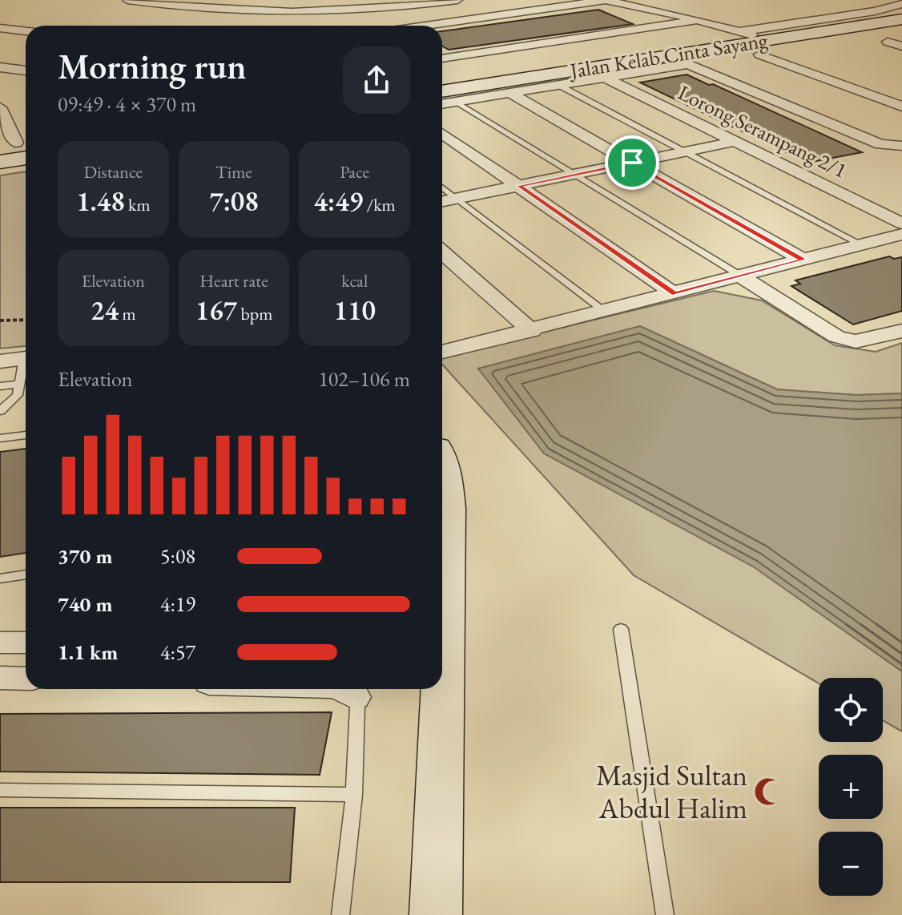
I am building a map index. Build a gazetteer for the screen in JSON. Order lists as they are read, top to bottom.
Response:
{
  "streets": {
    "main road": ["Jalan Kelab Cinta Sayang"],
    "street": ["Lorong Serampang 2/1"]
  },
  "places": {
    "mosque": ["Masjid Sultan Abdul Halim"]
  },
  "page": {
    "heading": ["Morning run", "09:49 · 4 × 370 m"],
    "stats": [
      ["Distance", "1.48 km"],
      ["Time", "7:08"],
      ["Pace", "4:49 /km"],
      ["Elevation", "24 m"],
      ["Heart rate", "167 bpm"],
      ["kcal", "110"]
    ],
    "chart": ["Elevation", "102–106 m"],
    "list": [
      {
        "name": "370 m",
        "note": "5:08"
      },
      {
        "name": "740 m",
        "note": "4:19"
      },
      {
        "name": "1.1 km",
        "note": "4:57"
      }
    ],
    "map_buttons": ["+", "−"]
  }
}
